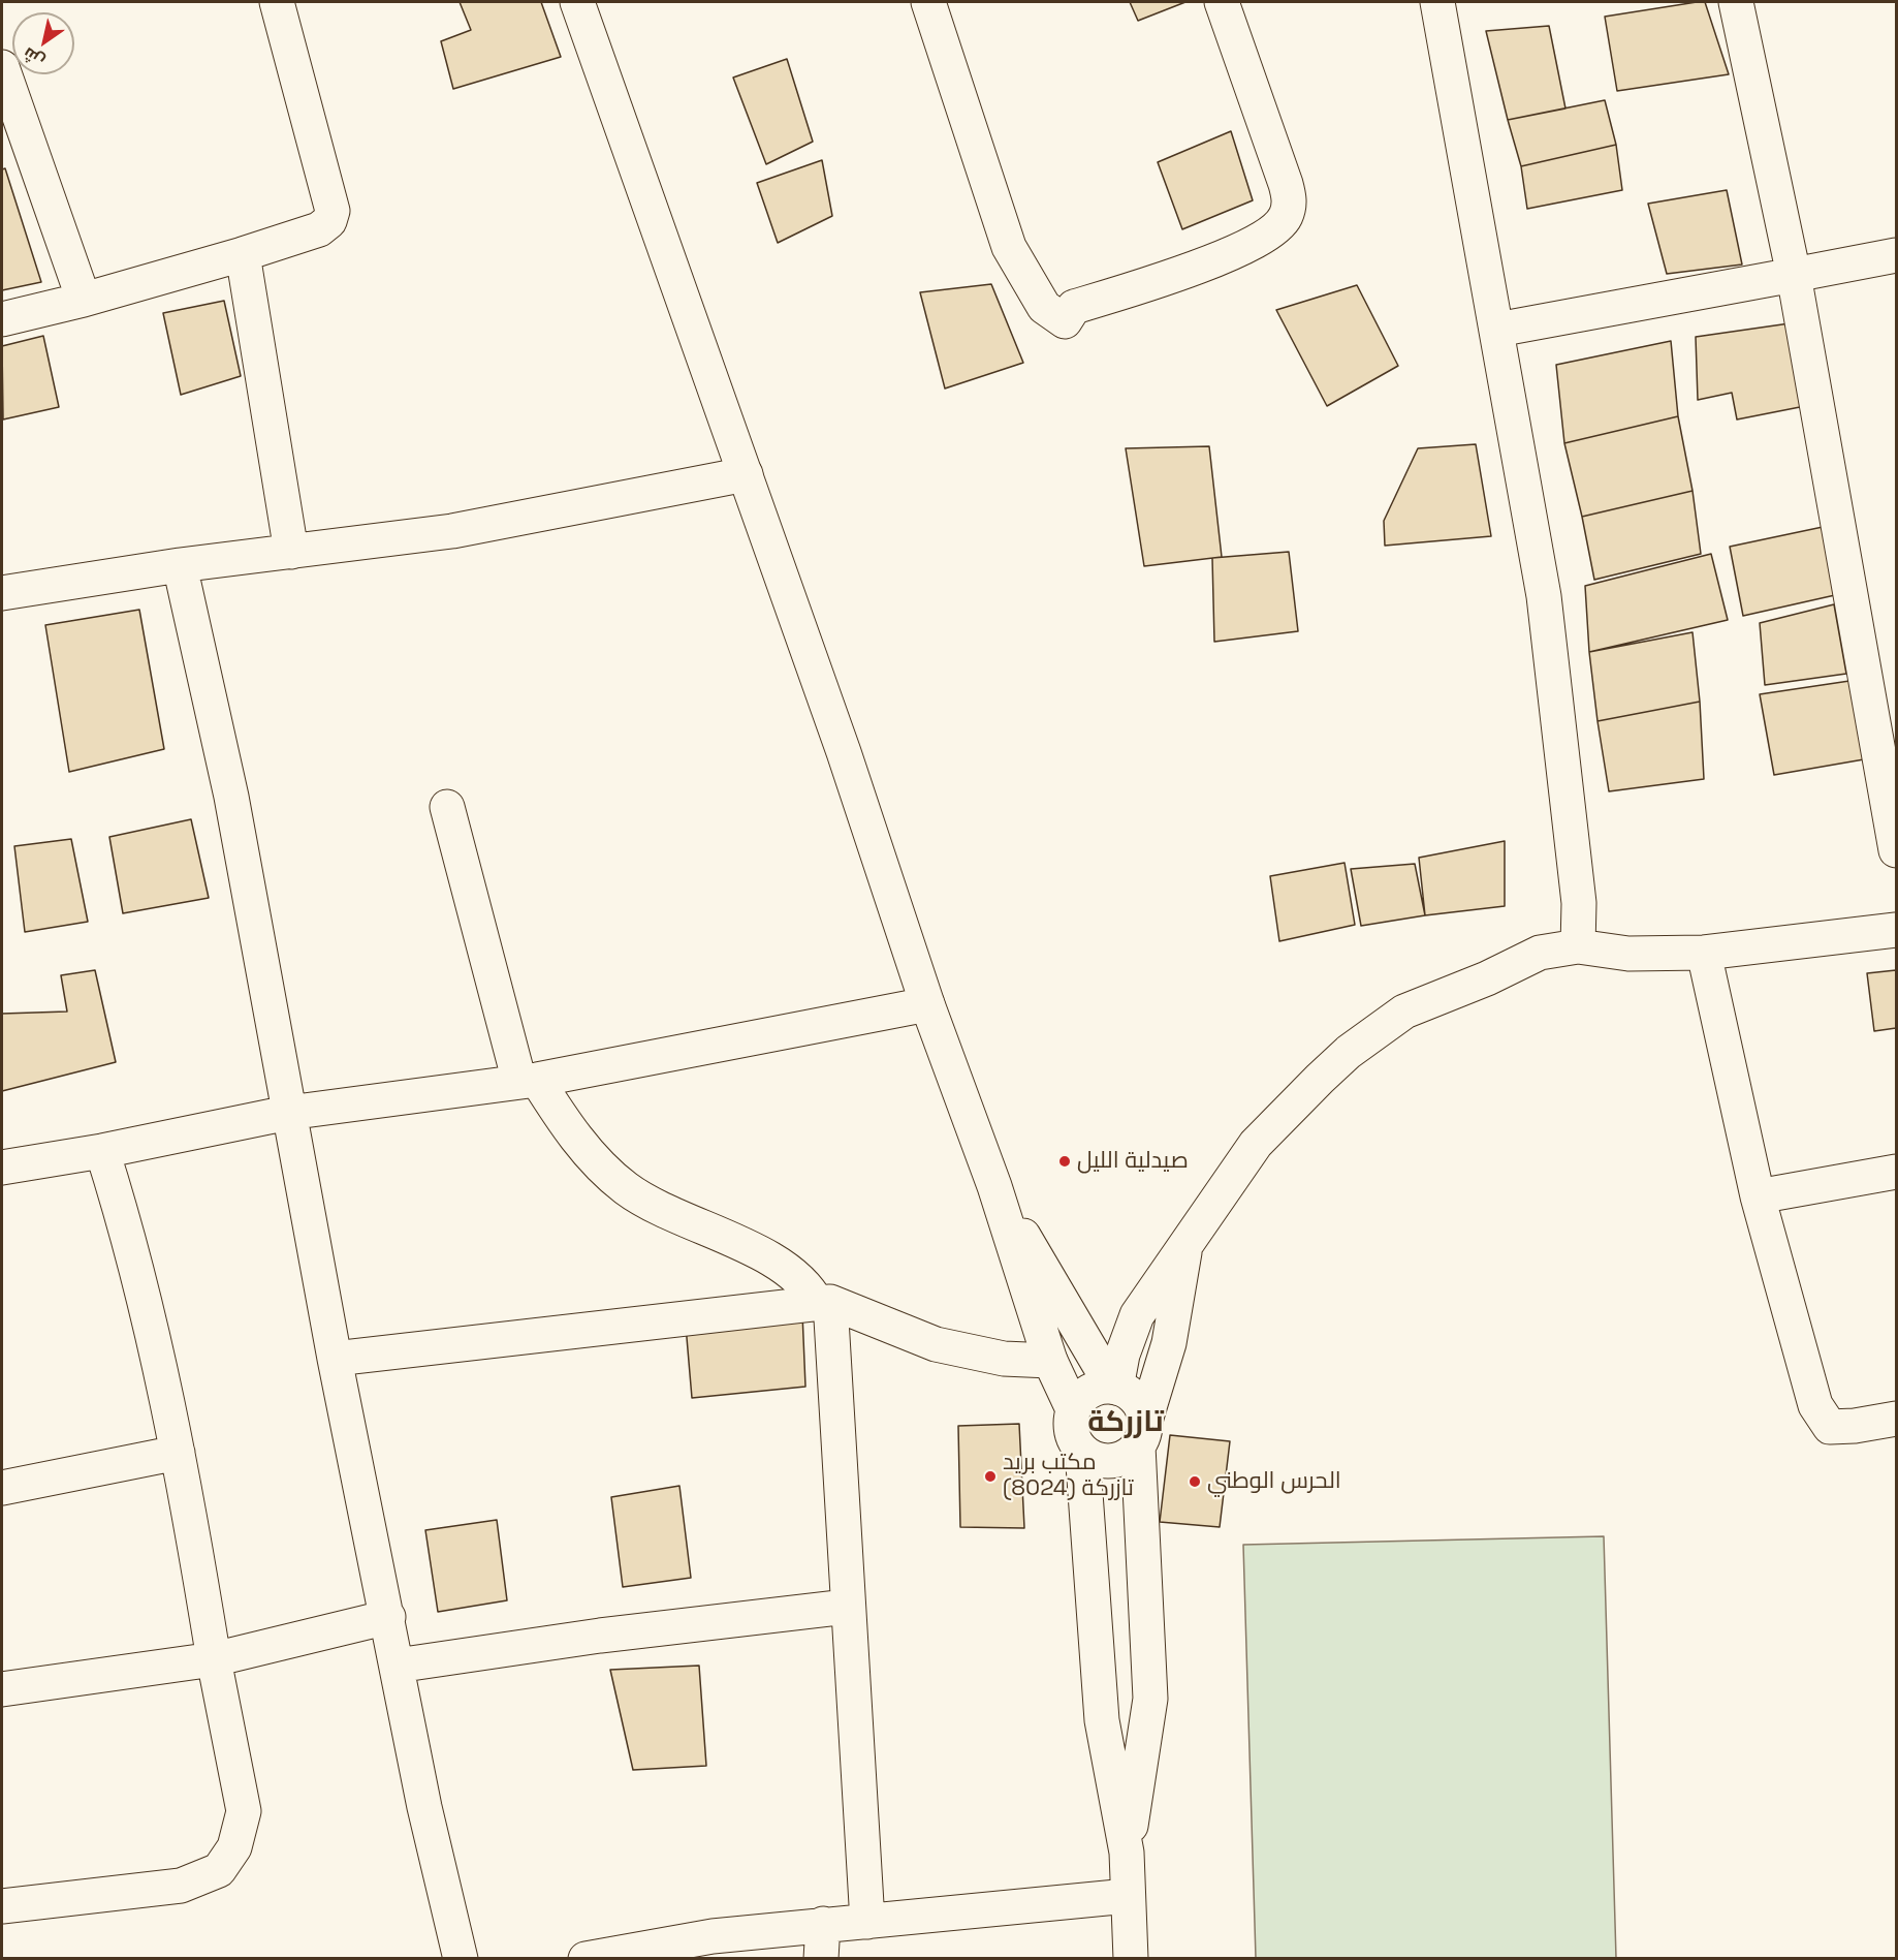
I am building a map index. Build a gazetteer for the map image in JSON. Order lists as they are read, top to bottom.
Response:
{
  "districts": ["تازركة"],
  "places": ["صيدلية الليل", "مكتب بريد تازركة (8024)", "الحرس الوطني"],
  "north": "bottom left"
}
